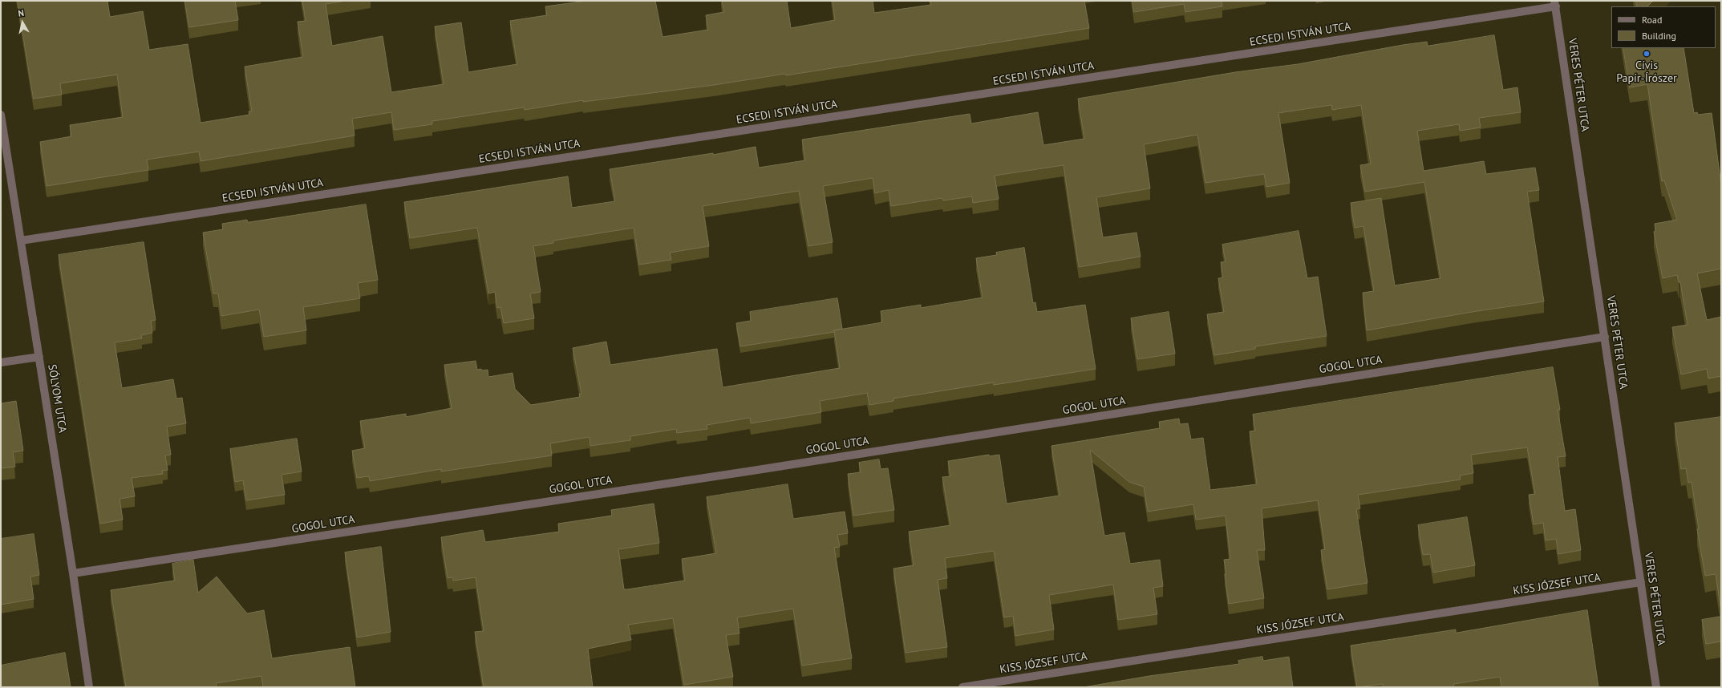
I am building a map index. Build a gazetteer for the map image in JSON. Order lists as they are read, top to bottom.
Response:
{
  "streets": {
    "street": [
      "ECSEDI ISTVÁN UTCA",
      "VERES PÉTER UTCA",
      "GOGOL UTCA",
      "SÓLYOM UTCA",
      "KISS JÓZSEF UTCA"
    ]
  },
  "crossings": [
    ["ECSEDI ISTVÁN UTCA", "VERES PÉTER UTCA"],
    ["ECSEDI ISTVÁN UTCA", "SÓLYOM UTCA"],
    ["VERES PÉTER UTCA", "GOGOL UTCA"],
    ["VERES PÉTER UTCA", "KISS JÓZSEF UTCA"],
    ["GOGOL UTCA", "SÓLYOM UTCA"]
  ],
  "places": ["Cívis Papír-Írószer"],
  "legend": ["Road", "Building"],
  "north": "top"
}
